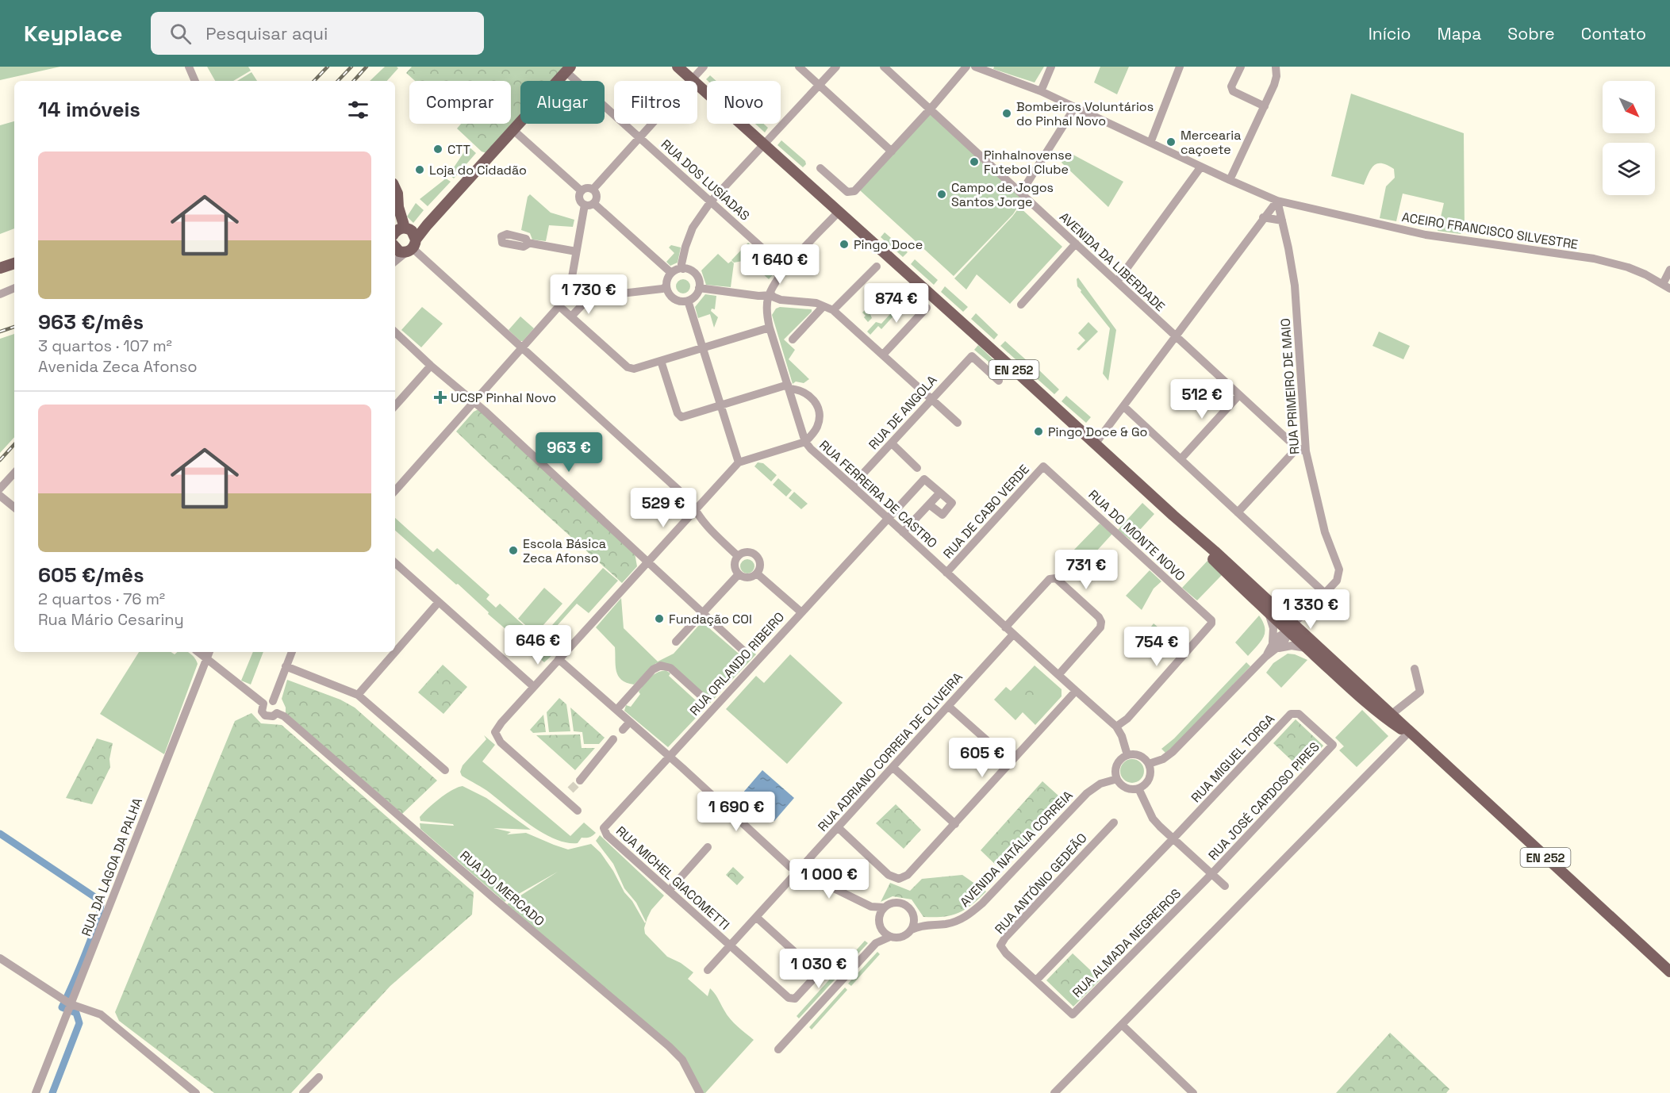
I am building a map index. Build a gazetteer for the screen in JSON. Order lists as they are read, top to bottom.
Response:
{
  "streets": {
    "main road": ["EN 252"],
    "street": [
      "RUA DOS LUSÍADAS",
      "ACEIRO FRANCISCO SILVESTRE",
      "AVENIDA DA LIBERDADE",
      "RUA PRIMEIRO DE MAIO",
      "RUA DE ANGOLA",
      "RUA FERREIRA DE CASTRO",
      "RUA DE CABO VERDE",
      "RUA DO MONTE NOVO",
      "RUA ORLANDO RIBEIRO",
      "RUA ADRIANO CORREIA DE OLIVEIRA",
      "RUA MIGUEL TORGA",
      "RUA JOSÉ CARDOSO PIRES",
      "AVENIDA NATÁLIA CORREIA",
      "RUA DA LAGOA DA PALHA",
      "RUA MICHEL GIACOMETTI",
      "RUA ANTÓNIO GEDEÃO",
      "RUA DO MERCADO",
      "RUA ALMADA NEGREIROS"
    ]
  },
  "crossings": [
    ["RUA DOS LUSÍADAS", "RUA FERREIRA DE CASTRO"],
    ["ACEIRO FRANCISCO SILVESTRE", "RUA PRIMEIRO DE MAIO"],
    ["AVENIDA DA LIBERDADE", "RUA PRIMEIRO DE MAIO"],
    ["EN 252", "RUA PRIMEIRO DE MAIO"],
    ["EN 252", "RUA FERREIRA DE CASTRO"],
    ["RUA DE ANGOLA", "RUA FERREIRA DE CASTRO"],
    ["RUA FERREIRA DE CASTRO", "RUA DE CABO VERDE"],
    ["RUA FERREIRA DE CASTRO", "RUA DO MONTE NOVO"],
    ["RUA FERREIRA DE CASTRO", "RUA ORLANDO RIBEIRO"],
    ["RUA FERREIRA DE CASTRO", "RUA ADRIANO CORREIA DE OLIVEIRA"],
    ["RUA FERREIRA DE CASTRO", "AVENIDA NATÁLIA CORREIA"],
    ["RUA DE CABO VERDE", "RUA DO MONTE NOVO"],
    ["RUA ORLANDO RIBEIRO", "RUA MICHEL GIACOMETTI"],
    ["RUA ADRIANO CORREIA DE OLIVEIRA", "RUA MICHEL GIACOMETTI"],
    ["RUA MIGUEL TORGA", "RUA JOSÉ CARDOSO PIRES"],
    ["RUA MIGUEL TORGA", "RUA ANTÓNIO GEDEÃO"],
    ["RUA MIGUEL TORGA", "RUA ALMADA NEGREIROS"],
    ["RUA JOSÉ CARDOSO PIRES", "RUA ALMADA NEGREIROS"],
    ["RUA ANTÓNIO GEDEÃO", "RUA ALMADA NEGREIROS"]
  ],
  "places": {
    "other": [
      "Bombeiros Voluntários do Pinhal Novo",
      "Mercearia caçoete",
      "CTT",
      "Pinhalnovense Futebol Clube",
      "Loja do Cidadão",
      "Campo de Jogos Santos Jorge",
      "Pingo Doce",
      "Pingo Doce & Go",
      "Escola Básica Zeca Afonso",
      "Fundação COI"
    ],
    "health": ["UCSP Pinhal Novo"]
  },
  "north": "bottom right",
  "page": {
    "header": "Keyplace",
    "search": "Pesquisar aqui",
    "nav": [
      "Início",
      "Mapa",
      "Sobre",
      "Contato"
    ],
    "chip": [
      "Comprar",
      "Alugar",
      "Filtros",
      "Novo"
    ],
    "heading": "14 imóveis",
    "list": [
      {
        "name": "963 €/mês",
        "note": "3 quartos · 107 m² · Avenida Zeca Afonso"
      },
      {
        "name": "605 €/mês",
        "note": "2 quartos · 76 m² · Rua Mário Cesariny"
      }
    ],
    "price": [
      "1 640 €",
      "1 730 €",
      "874 €",
      "512 €",
      "963 €",
      "529 €",
      "731 €",
      "1 330 €",
      "646 €",
      "754 €",
      "605 €",
      "1 690 €",
      "1 000 €",
      "1 030 €"
    ]
  }
}
